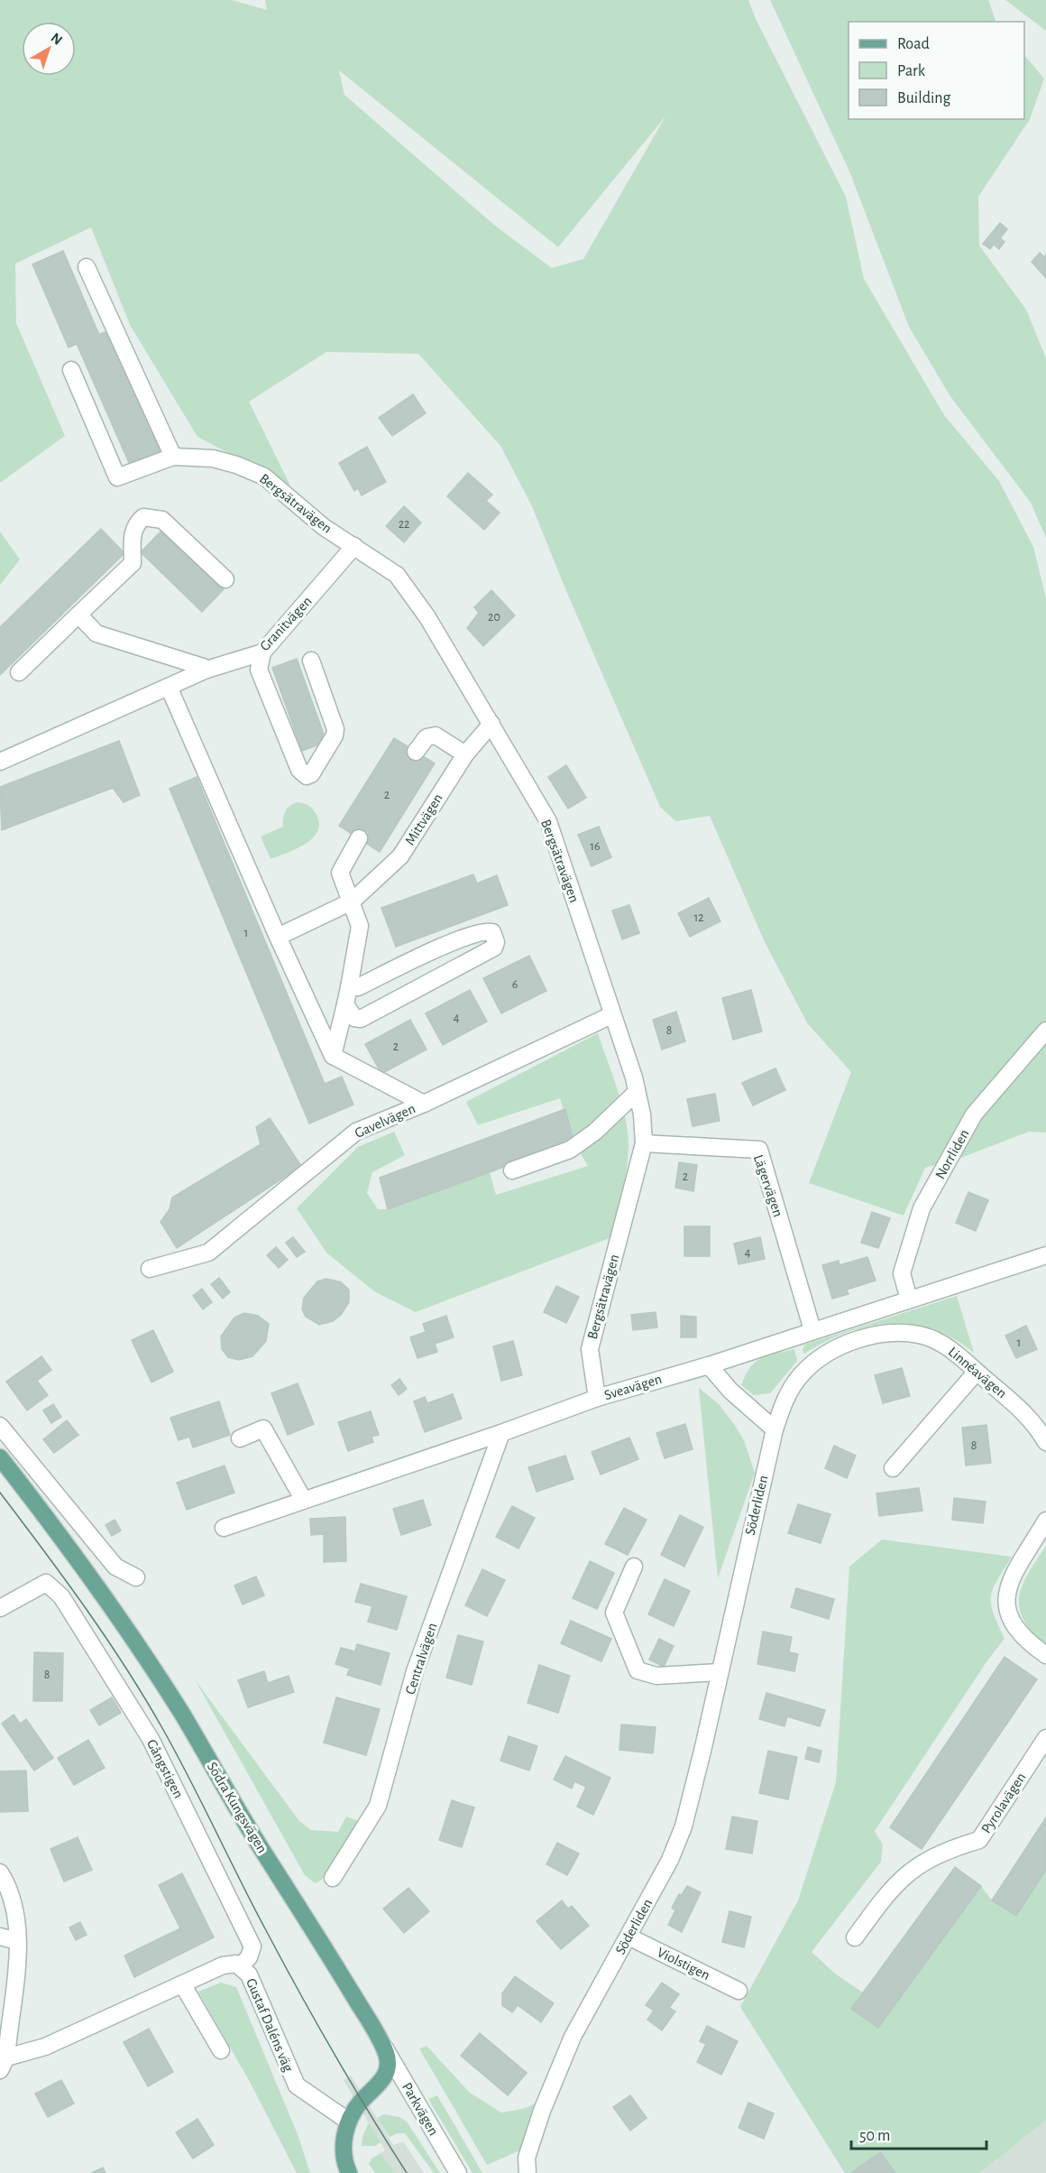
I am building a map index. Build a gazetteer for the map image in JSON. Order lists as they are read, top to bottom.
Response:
{
  "streets": {
    "main road": ["Södra Kungsvägen"],
    "street": [
      "Bergsätravägen",
      "Granitvägen",
      "Mittvägen",
      "Gavelvägen",
      "Norrliden",
      "Lägervägen",
      "Linnéavägen",
      "Sveavägen",
      "Söderliden",
      "Centralvägen",
      "Gångstigen",
      "Pyrolavägen",
      "Violstigen",
      "Gustaf Daléns väg",
      "Parkvägen"
    ]
  },
  "crossings": [
    ["Bergsätravägen", "Granitvägen"],
    ["Bergsätravägen", "Mittvägen"],
    ["Bergsätravägen", "Gavelvägen"],
    ["Bergsätravägen", "Lägervägen"],
    ["Bergsätravägen", "Sveavägen"],
    ["Norrliden", "Sveavägen"],
    ["Lägervägen", "Sveavägen"],
    ["Linnéavägen", "Söderliden"],
    ["Sveavägen", "Centralvägen"],
    ["Söderliden", "Violstigen"],
    ["Gångstigen", "Gustaf Daléns väg"],
    ["Södra Kungsvägen", "Gustaf Daléns väg"],
    ["Södra Kungsvägen", "Parkvägen"]
  ],
  "house_numbers": [
    "22",
    "20",
    "2",
    "16",
    "12",
    "1",
    "6",
    "4",
    "8",
    "2",
    "2",
    "4",
    "1",
    "8",
    "8"
  ],
  "legend": ["Road", "Park", "Building"],
  "scale_bar": "50 m",
  "north": "top right"
}
